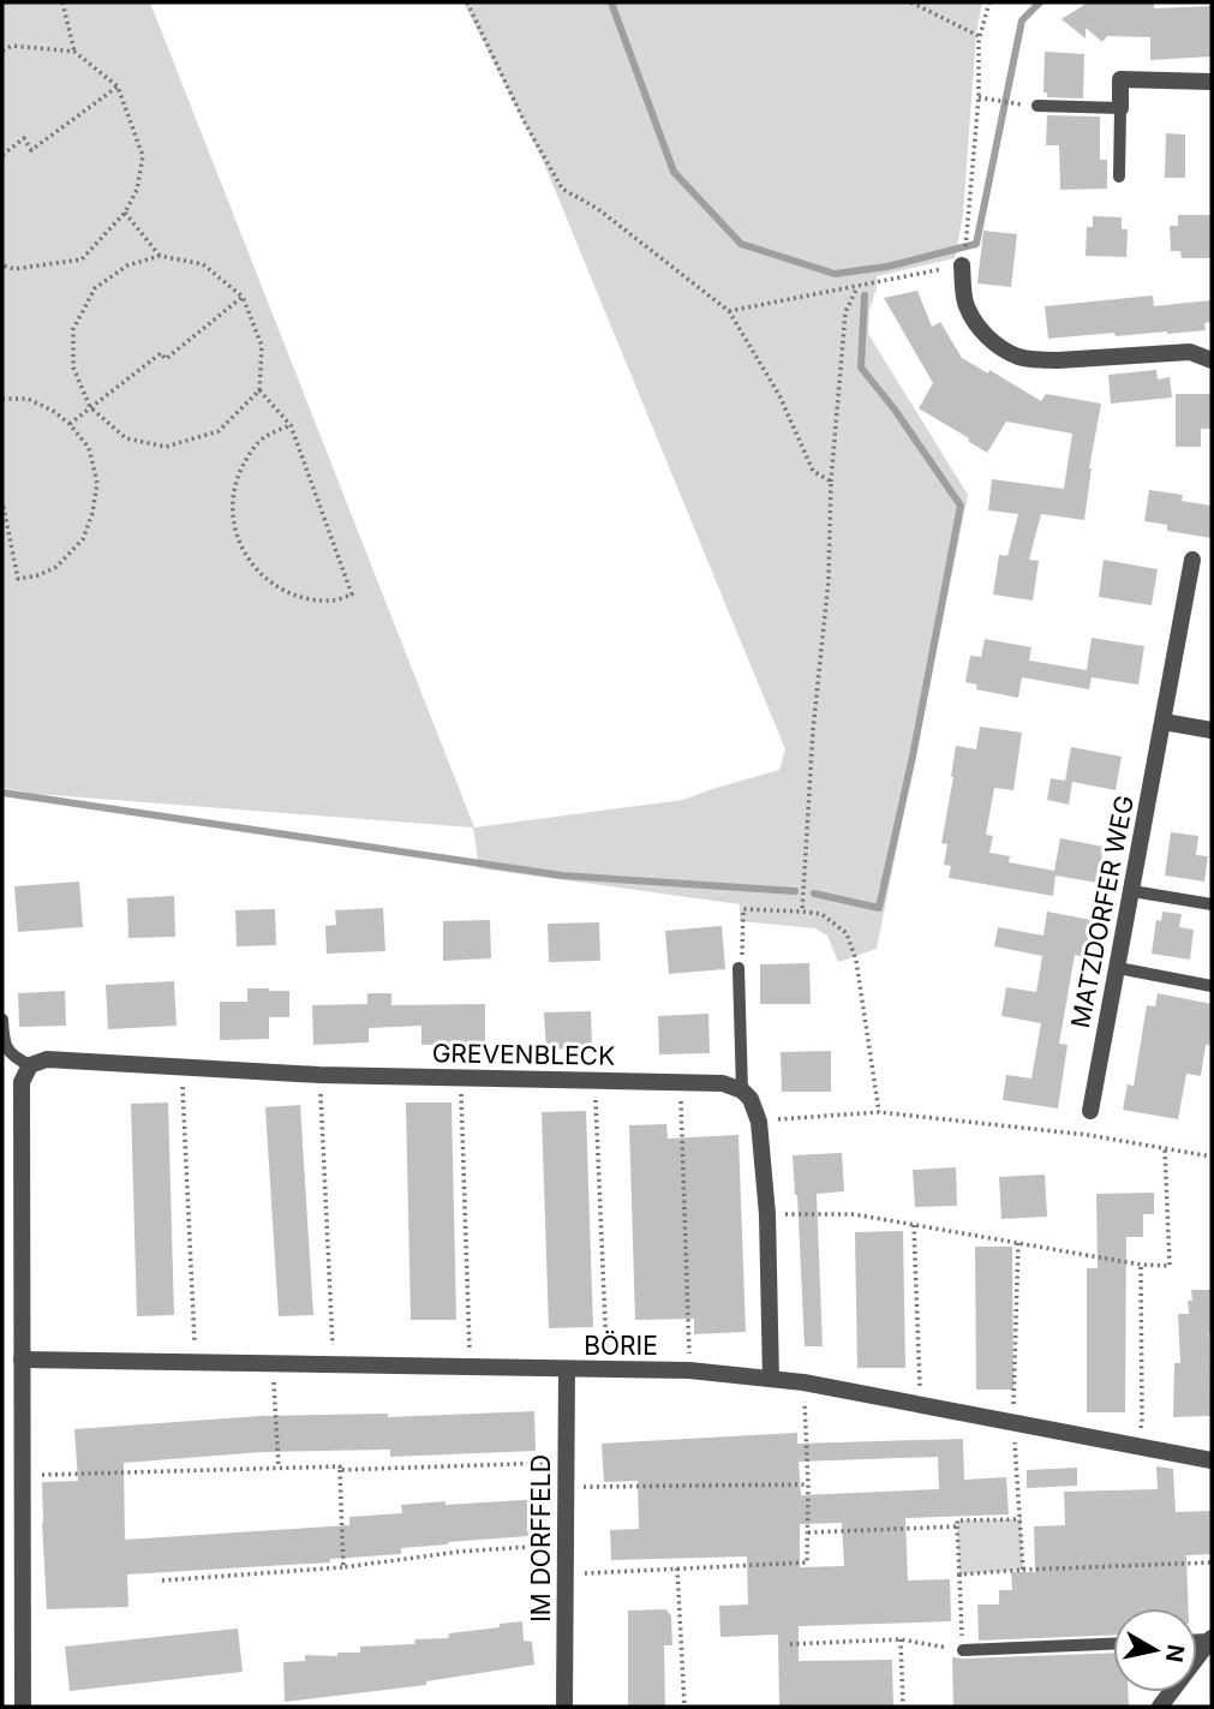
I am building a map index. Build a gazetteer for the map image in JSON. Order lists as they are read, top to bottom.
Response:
{
  "streets": {
    "street": [
      "MATZDORFER WEG",
      "GREVENBLECK",
      "BÖRIE",
      "IM DORFFELD"
    ]
  },
  "crossings": [
    ["BÖRIE", "IM DORFFELD"]
  ],
  "north": "right"
}
